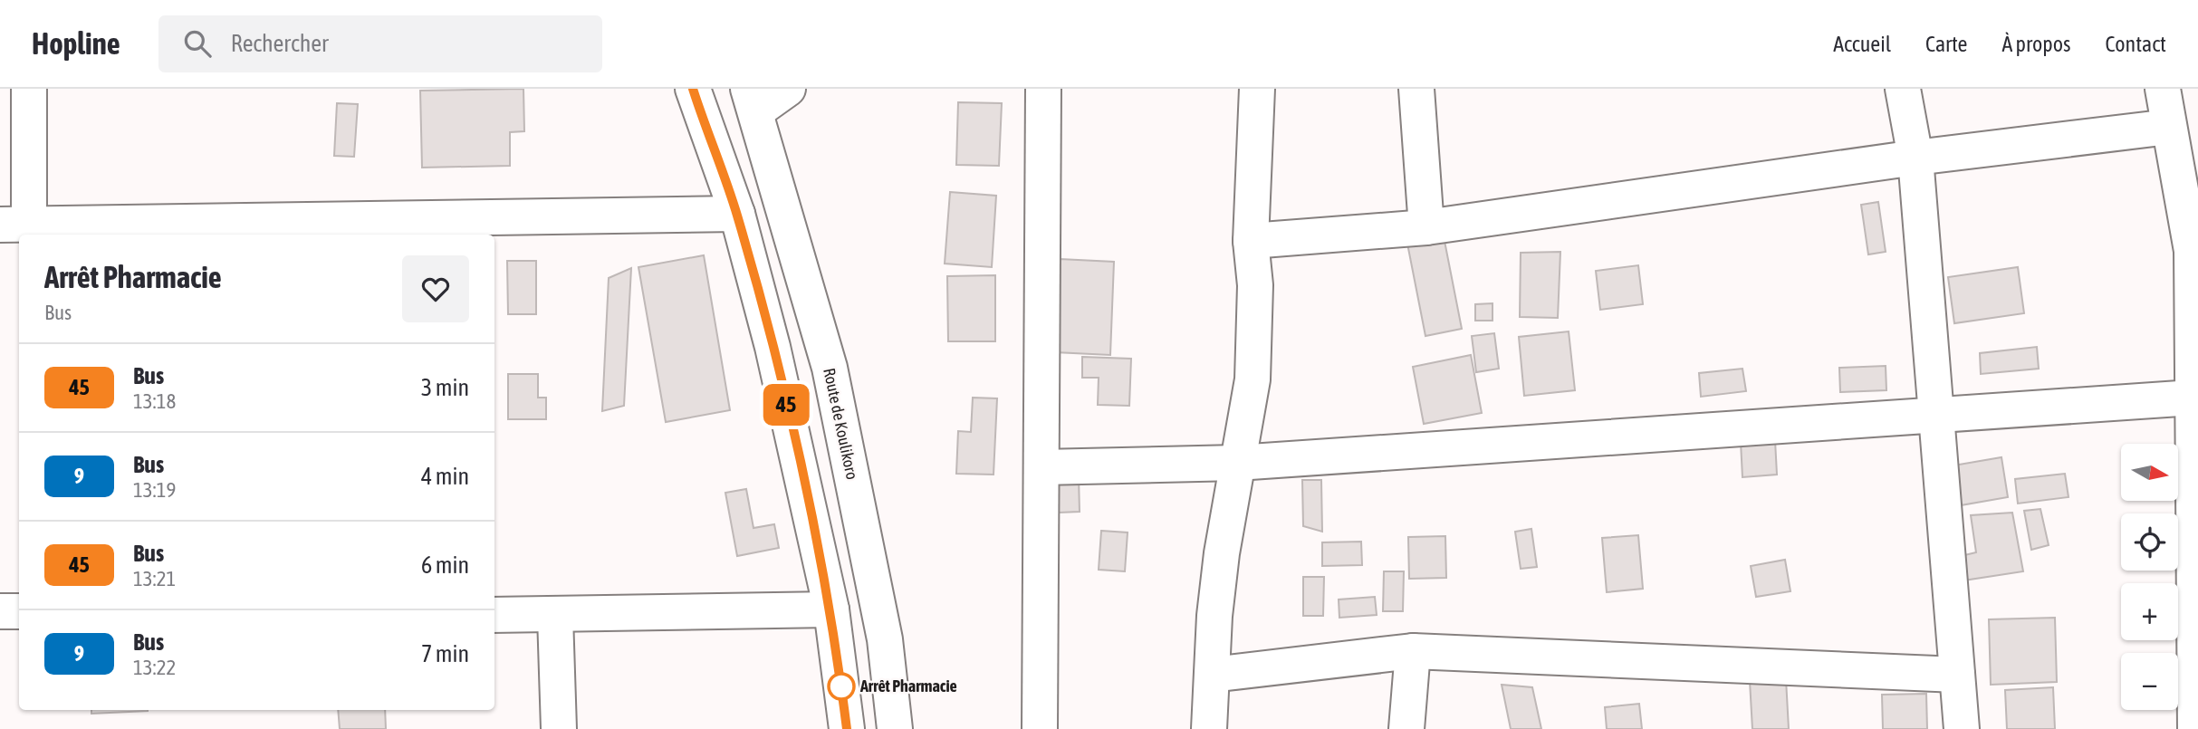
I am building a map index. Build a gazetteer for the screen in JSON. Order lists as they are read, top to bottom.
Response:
{
  "streets": {
    "street": ["Route de Koulikoro"]
  },
  "places": ["Arrêt Pharmacie"],
  "lines": ["bus line 45"],
  "north": "right",
  "page": {
    "header": "Hopline",
    "search": "Rechercher",
    "nav": [
      "Accueil",
      "Carte",
      "À propos",
      "Contact"
    ],
    "on_map": "45",
    "heading": ["Arrêt Pharmacie", "Bus"],
    "list": [
      {
        "mark": "45",
        "name": "Bus",
        "note": "13:18",
        "value": "3 min"
      },
      {
        "mark": "9",
        "name": "Bus",
        "note": "13:19",
        "value": "4 min"
      },
      {
        "mark": "45",
        "name": "Bus",
        "note": "13:21",
        "value": "6 min"
      },
      {
        "mark": "9",
        "name": "Bus",
        "note": "13:22",
        "value": "7 min"
      }
    ],
    "map_buttons": ["+", "−"]
  }
}
